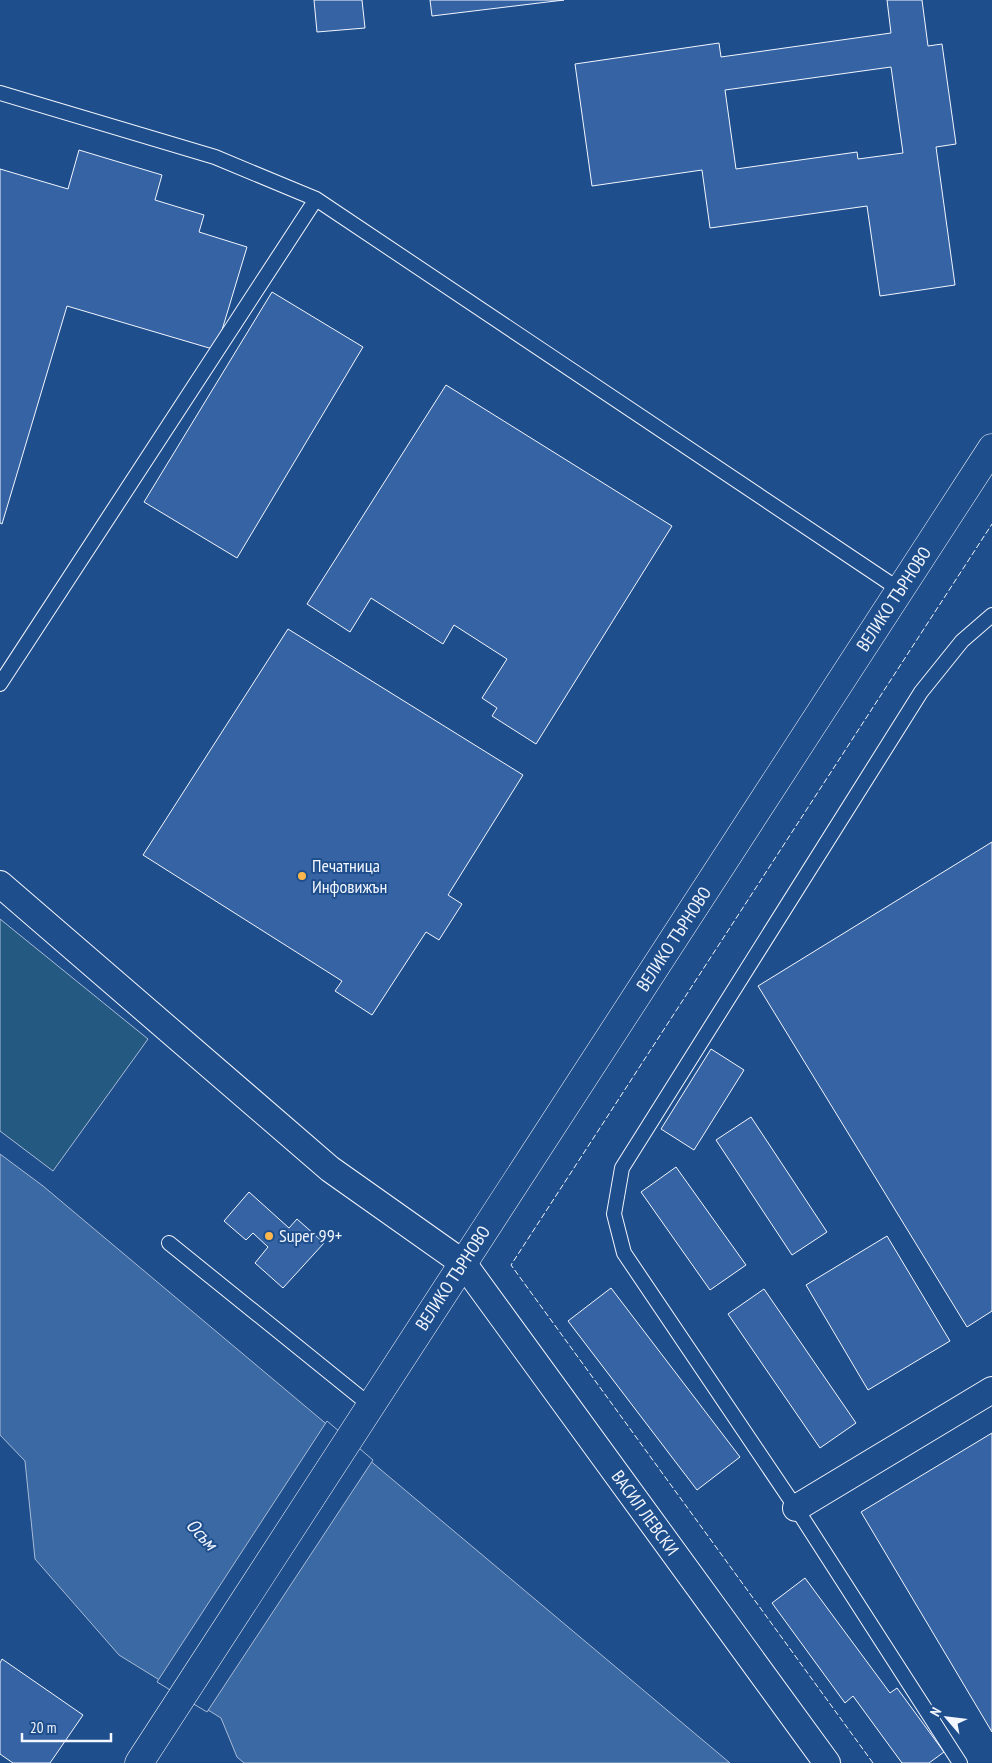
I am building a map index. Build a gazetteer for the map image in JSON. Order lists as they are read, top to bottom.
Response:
{
  "streets": {
    "street": ["ВЕЛИКО ТЪРНОВО", "ВАСИЛ ЛЕВСКИ"]
  },
  "crossings": [
    ["ВЕЛИКО ТЪРНОВО", "ВАСИЛ ЛЕВСКИ"]
  ],
  "water": ["Осъм"],
  "places": ["Печатница Инфовижън", "Super 99+"],
  "scale_bar": "20 m",
  "north": "top left"
}
